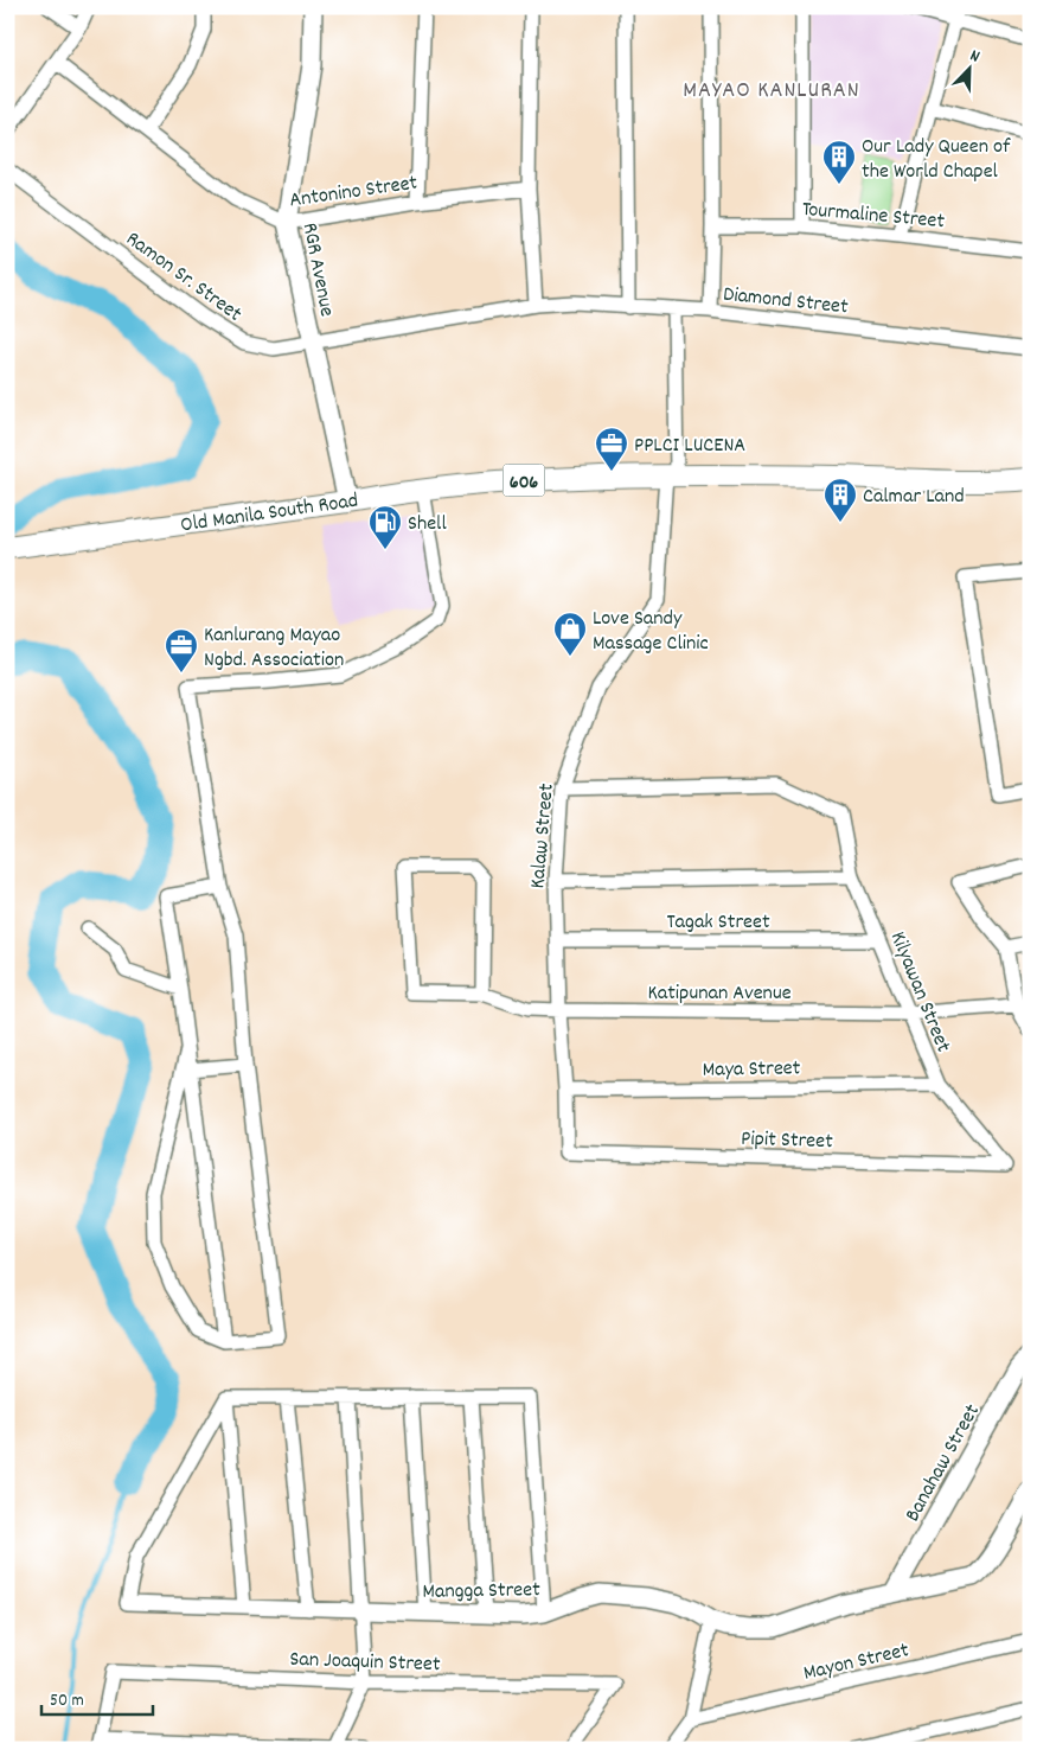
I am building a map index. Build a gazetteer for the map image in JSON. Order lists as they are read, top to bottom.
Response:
{
  "streets": {
    "main road": ["606", "Old Manila South Road"],
    "street": [
      "Antonino Street",
      "Tourmaline Street",
      "RGR Avenue",
      "Ramon Sr. Street",
      "Diamond Street",
      "Kalaw Street",
      "Tagak Street",
      "Katipunan Avenue",
      "Kilyawan Street",
      "Maya Street",
      "Pipit Street",
      "Banahaw Street",
      "Mangga Street",
      "San Joaquin Street",
      "Mayon Street"
    ]
  },
  "crossings": [
    ["Antonino Street", "RGR Avenue"],
    ["RGR Avenue", "Ramon Sr. Street"],
    ["RGR Avenue", "Old Manila South Road"],
    ["Ramon Sr. Street", "Diamond Street"],
    ["Diamond Street", "Kalaw Street"],
    ["Old Manila South Road", "Kalaw Street"],
    ["Kalaw Street", "Tagak Street"],
    ["Kalaw Street", "Katipunan Avenue"],
    ["Kalaw Street", "Kilyawan Street"],
    ["Kalaw Street", "Maya Street"],
    ["Kalaw Street", "Pipit Street"],
    ["Tagak Street", "Kilyawan Street"],
    ["Katipunan Avenue", "Kilyawan Street"],
    ["Kilyawan Street", "Maya Street"],
    ["Kilyawan Street", "Pipit Street"],
    ["Banahaw Street", "Mangga Street"]
  ],
  "districts": ["MAYAO KANLURAN"],
  "places": {
    "building": ["Our Lady Queen of the World Chapel", "Calmar Land"],
    "office": ["PPLCI LUCENA", "Kanlurang Mayao Ngbd. Association"],
    "fuel station": ["Shell"],
    "shop": ["Love Sandy Massage Clinic"]
  },
  "scale_bar": "50 m",
  "north": "top right"
}
